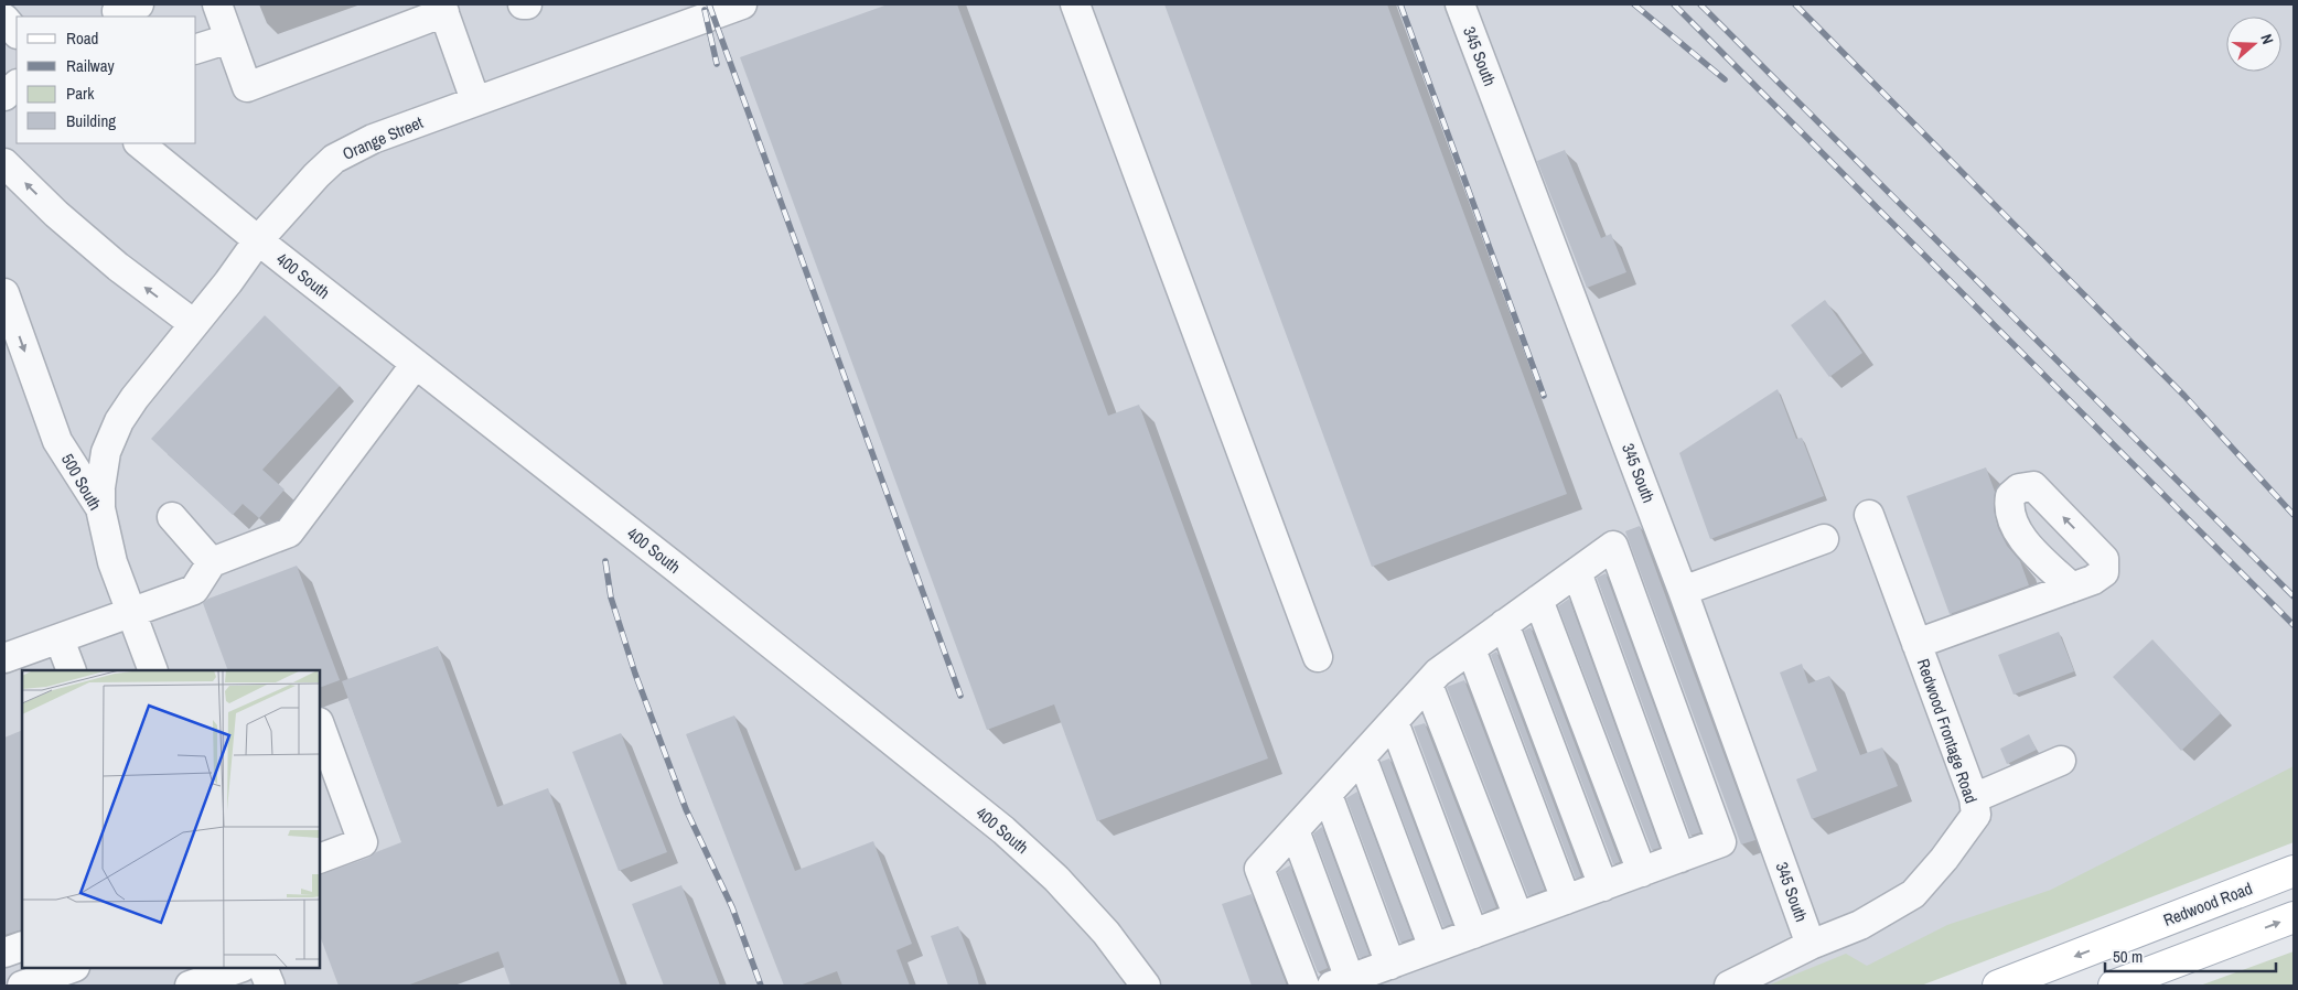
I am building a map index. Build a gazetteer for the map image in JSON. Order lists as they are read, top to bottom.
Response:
{
  "streets": {
    "main road": ["Redwood Road"],
    "street": [
      "345 South",
      "Orange Street",
      "400 South",
      "500 South",
      "Redwood Frontage Road"
    ]
  },
  "crossings": [
    ["345 South", "Redwood Frontage Road"],
    ["Orange Street", "400 South"],
    ["Orange Street", "500 South"]
  ],
  "legend": [
    "Road",
    "Railway",
    "Park",
    "Building"
  ],
  "scale_bar": "50 m",
  "north": "right"
}
